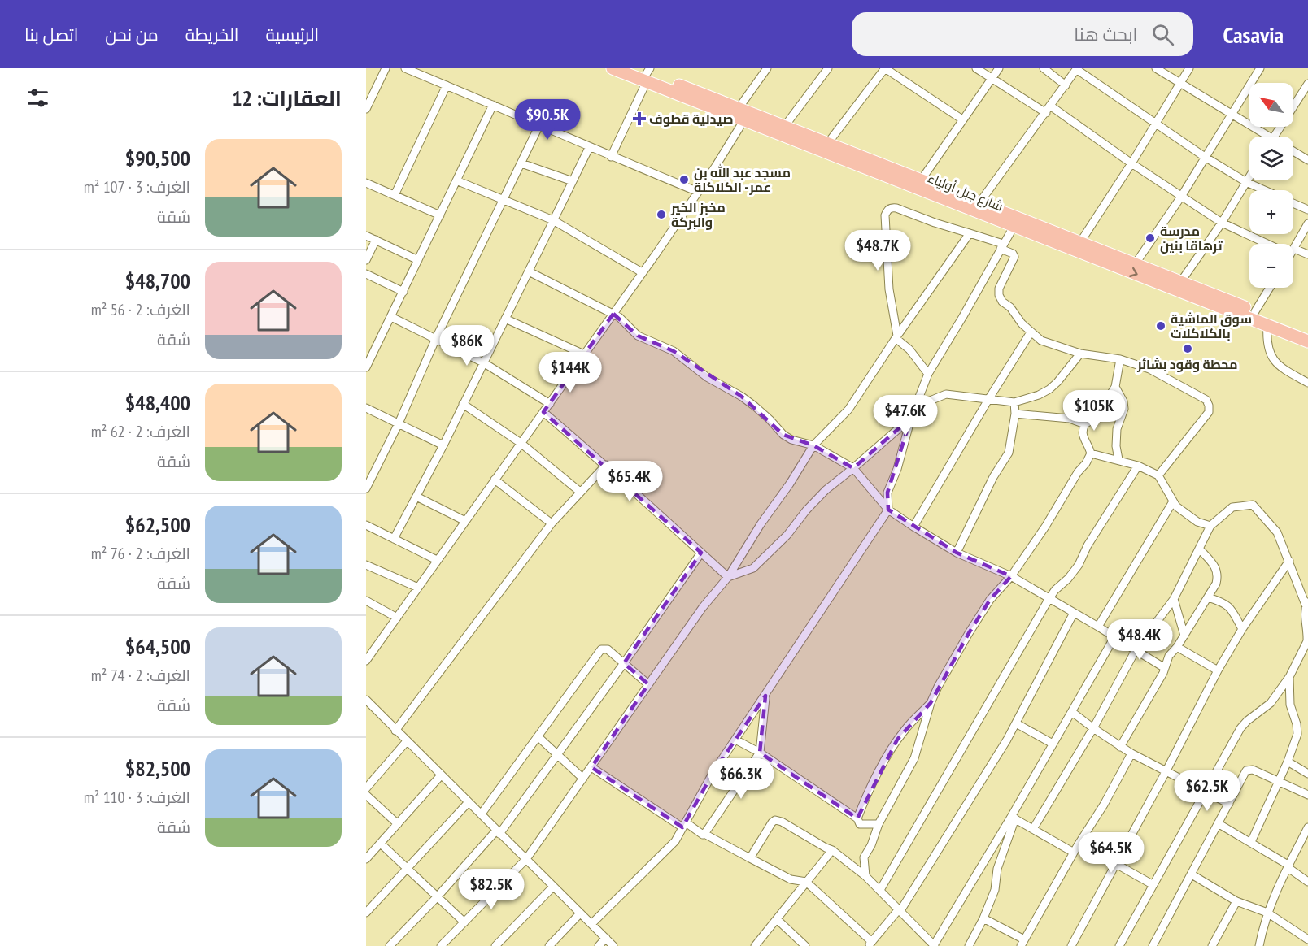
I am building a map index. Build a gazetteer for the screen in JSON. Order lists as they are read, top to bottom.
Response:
{
  "streets": {
    "main road": ["شارع جبل أولياء"]
  },
  "places": {
    "health": ["صيدلية قطوف"],
    "other": [
      "مسجد عبد الله بن عمر - الكلاكلة",
      "مخبز الخير والبركة",
      "مدرسة ترهاقا بنين",
      "سوق الماشية بالكلاكلات",
      "محطة وقود بشائر"
    ]
  },
  "north": "top left",
  "page": {
    "header": "Casavia",
    "search": "ابحث هنا",
    "nav": [
      "الرئيسية",
      "الخريطة",
      "من نحن",
      "اتصل بنا"
    ],
    "heading": "العقارات: 12",
    "map_buttons": ["+", "−"],
    "price": [
      "$90.5K",
      "$48.7K",
      "$86K",
      "$144K",
      "$105K",
      "$47.6K",
      "$65.4K",
      "$48.4K",
      "$66.3K",
      "$62.5K",
      "$64.5K",
      "$82.5K"
    ],
    "list": [
      {
        "name": "$90,500",
        "note": "الغرف: 3 · 107 m² · شقة"
      },
      {
        "name": "$48,700",
        "note": "الغرف: 2 · 56 m² · شقة"
      },
      {
        "name": "$48,400",
        "note": "الغرف: 2 · 62 m² · شقة"
      },
      {
        "name": "$62,500",
        "note": "الغرف: 2 · 76 m² · شقة"
      },
      {
        "name": "$64,500",
        "note": "الغرف: 2 · 74 m² · شقة"
      },
      {
        "name": "$82,500",
        "note": "الغرف: 3 · 110 m² · شقة"
      }
    ]
  }
}
